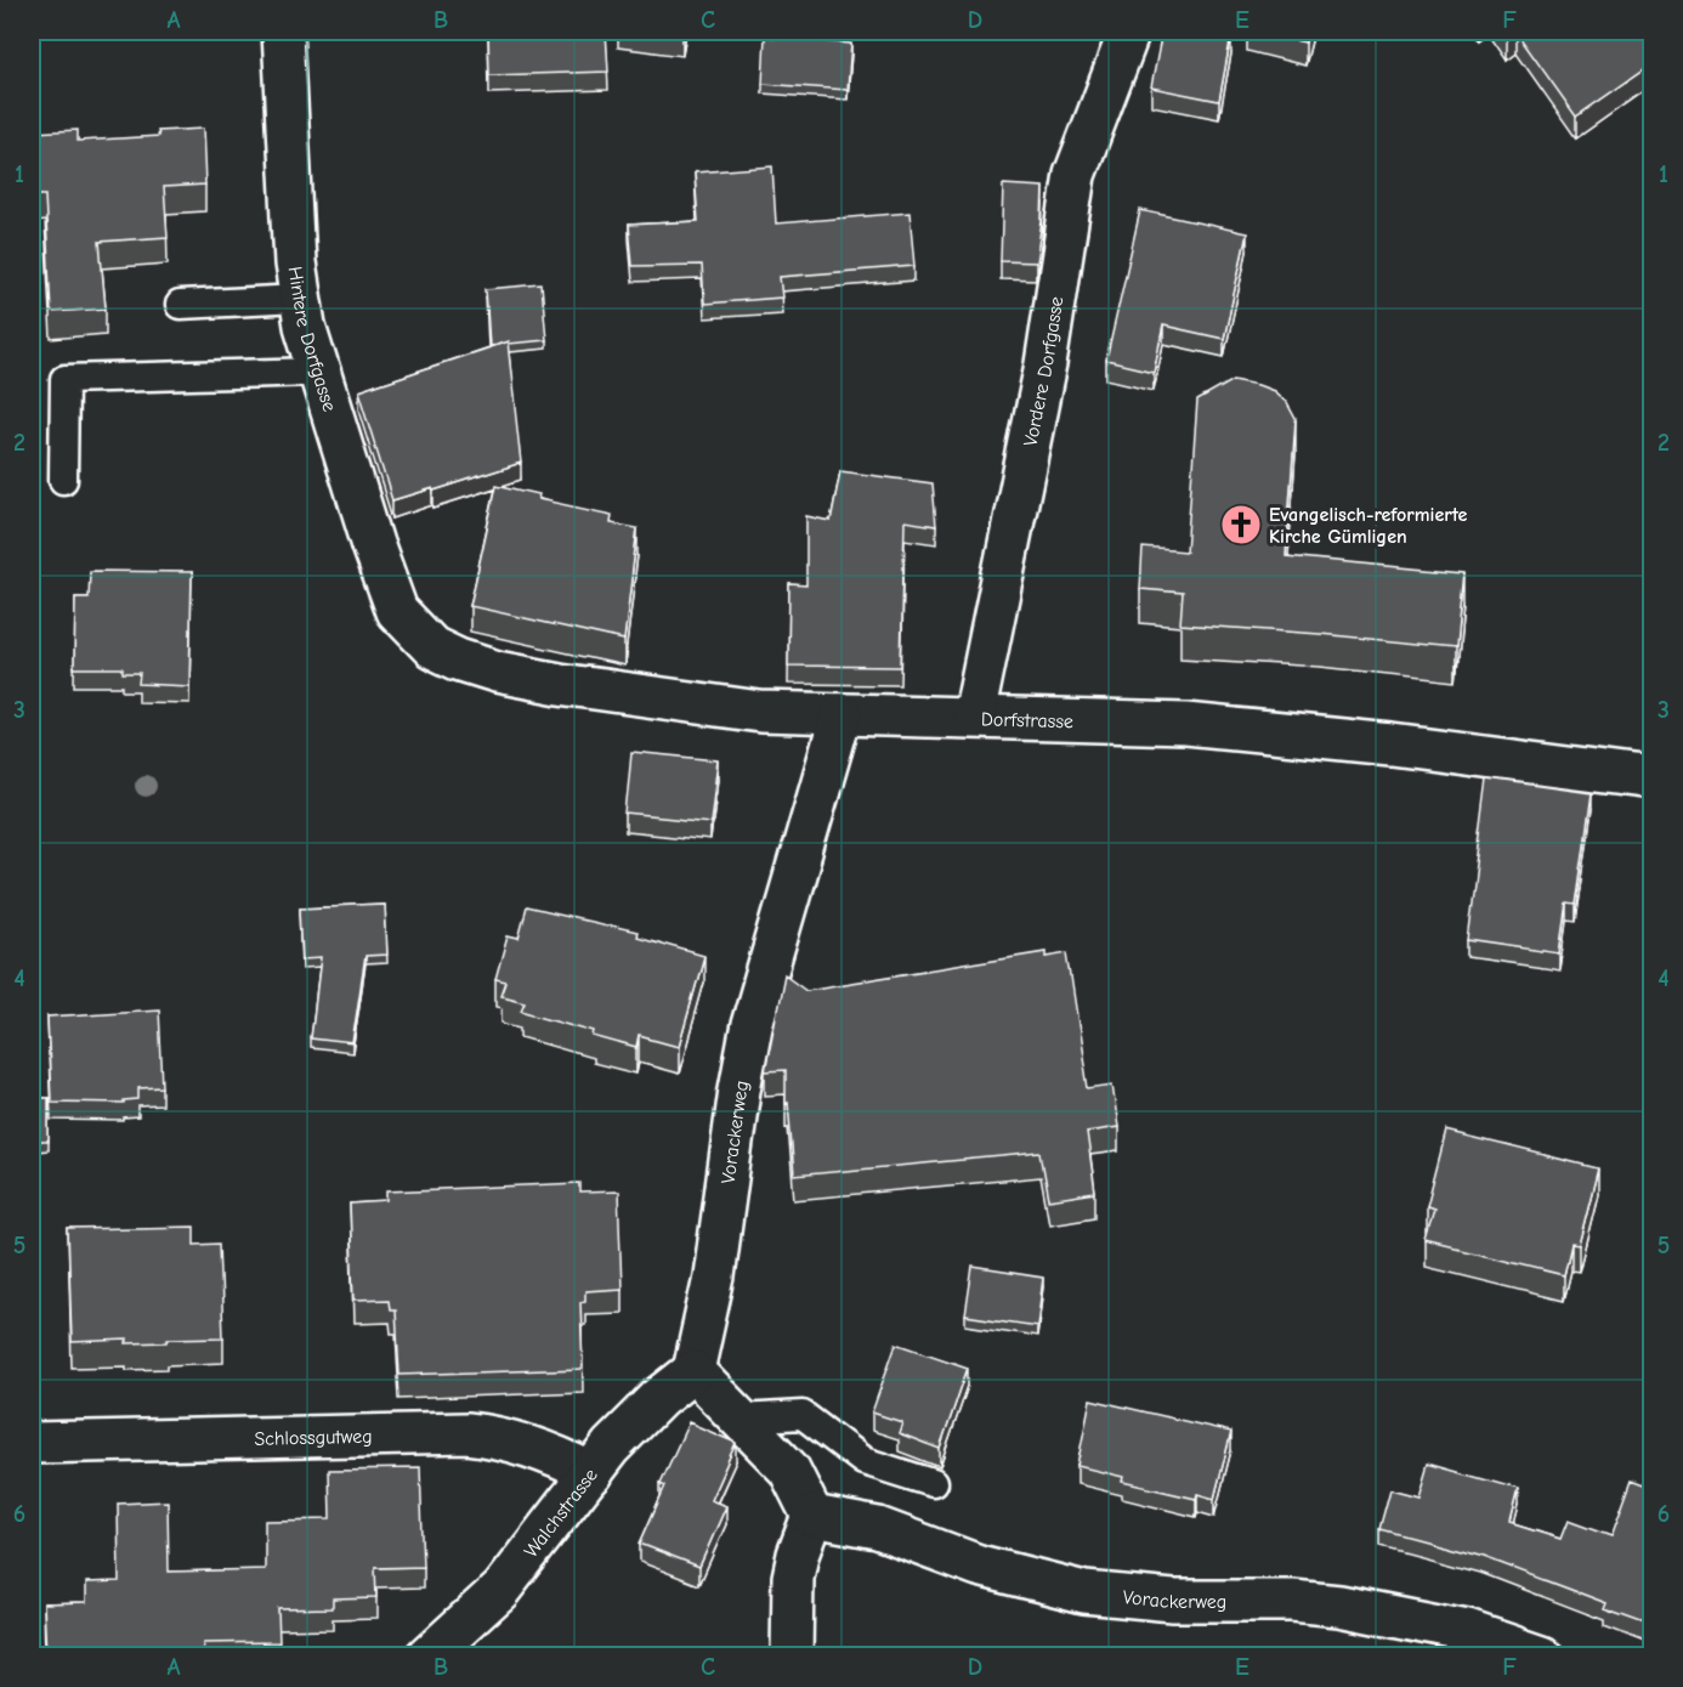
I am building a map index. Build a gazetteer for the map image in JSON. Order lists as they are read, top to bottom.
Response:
{
  "streets": {
    "street": [
      "Hintere Dorfgasse",
      "Vordere Dorfgasse",
      "Dorfstrasse",
      "Vorackerweg",
      "Schlossgutweg",
      "Walchstrasse"
    ]
  },
  "crossings": [
    ["Hintere Dorfgasse", "Dorfstrasse"],
    ["Vordere Dorfgasse", "Dorfstrasse"],
    ["Dorfstrasse", "Vorackerweg"],
    ["Vorackerweg", "Walchstrasse"],
    ["Schlossgutweg", "Walchstrasse"]
  ],
  "places": {
    "church": ["Evangelisch-reformierte Kirche Gümligen"]
  },
  "grid": {
    "columns": [
      "A",
      "B",
      "C",
      "D",
      "E",
      "F"
    ],
    "rows": [
      "1",
      "2",
      "3",
      "4",
      "5",
      "6"
    ]
  }
}
